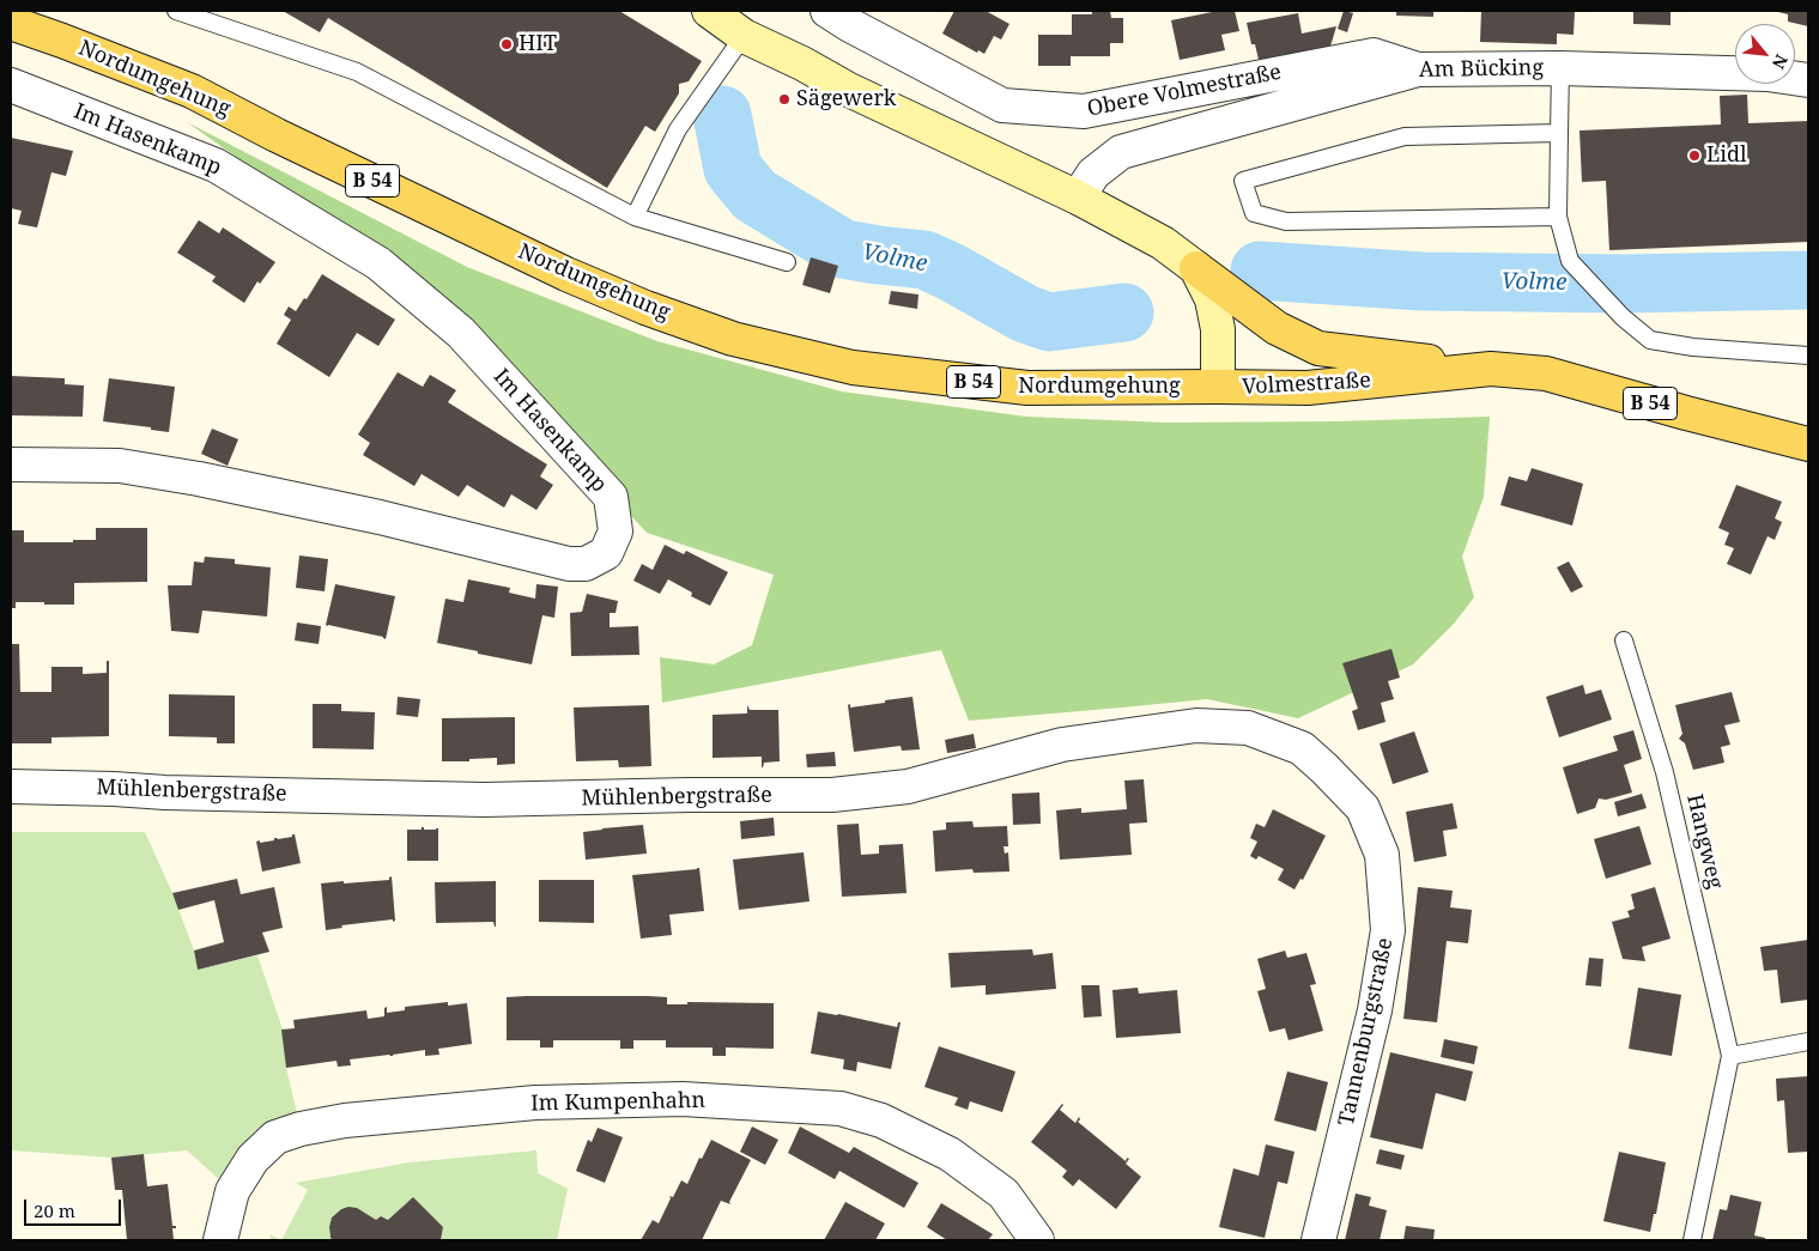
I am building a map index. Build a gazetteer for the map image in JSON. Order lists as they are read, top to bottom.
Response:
{
  "streets": {
    "main road": ["Nordumgehung", "B 54", "Volmestraße"],
    "street": [
      "Am Bücking",
      "Obere Volmestraße",
      "Im Hasenkamp",
      "Mühlenbergstraße",
      "Tannenburgstraße",
      "Im Kumpenhahn"
    ],
    "lane": ["Hangweg"]
  },
  "crossings": [
    ["Am Bücking", "Obere Volmestraße"],
    ["Am Bücking", "Volmestraße"],
    ["Nordumgehung", "Volmestraße"],
    ["Mühlenbergstraße", "Tannenburgstraße"]
  ],
  "water": ["Volme"],
  "places": ["HIT", "Sägewerk", "Lidl"],
  "scale_bar": "20 m",
  "north": "bottom right"
}
